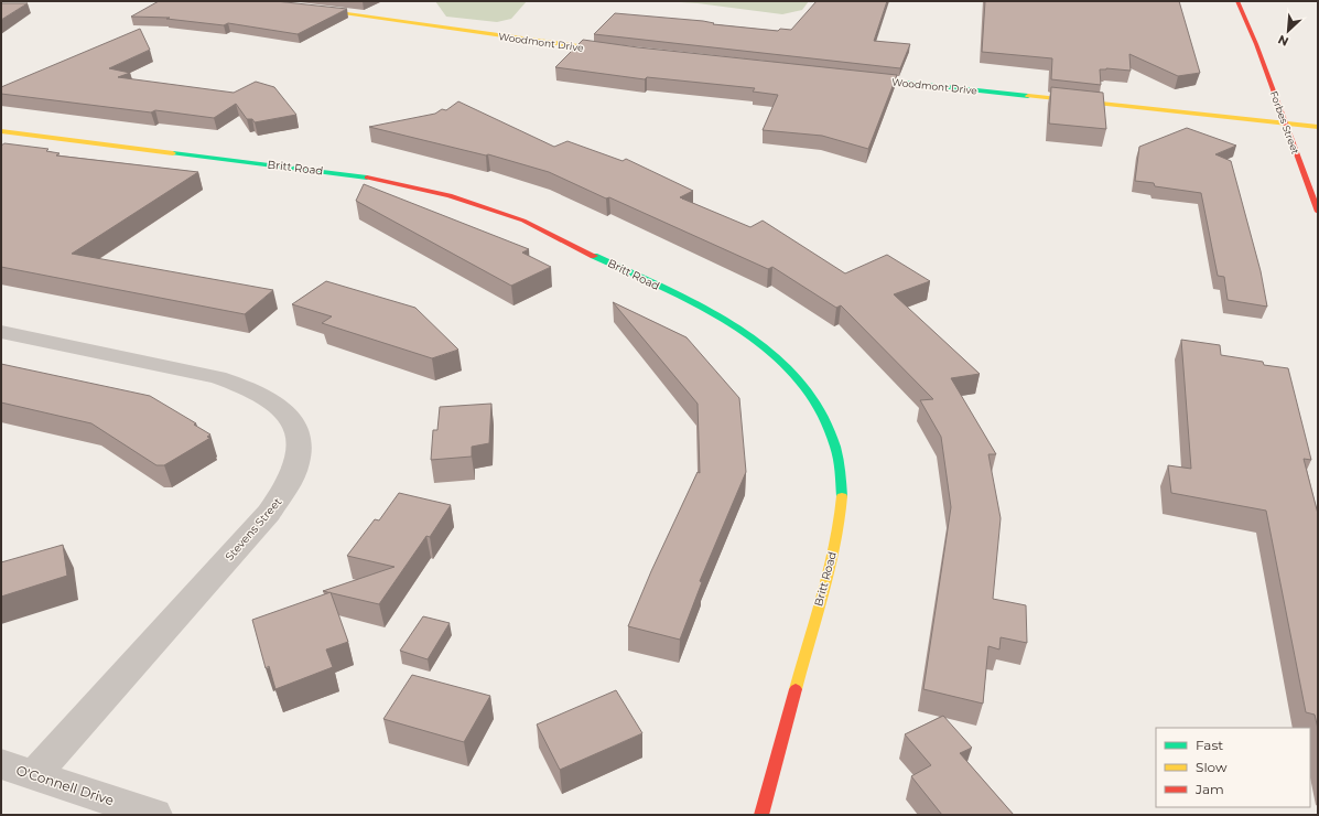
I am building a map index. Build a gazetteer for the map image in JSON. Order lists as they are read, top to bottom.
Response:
{
  "streets": {
    "street": [
      "Woodmont Drive",
      "Forbes Street",
      "Britt Road",
      "Stevens Street",
      "O'Connell Drive"
    ]
  },
  "crossings": [
    ["Woodmont Drive", "Forbes Street"],
    ["Stevens Street", "O'Connell Drive"]
  ],
  "legend": ["Fast", "Slow", "Jam"],
  "north": "bottom left"
}
